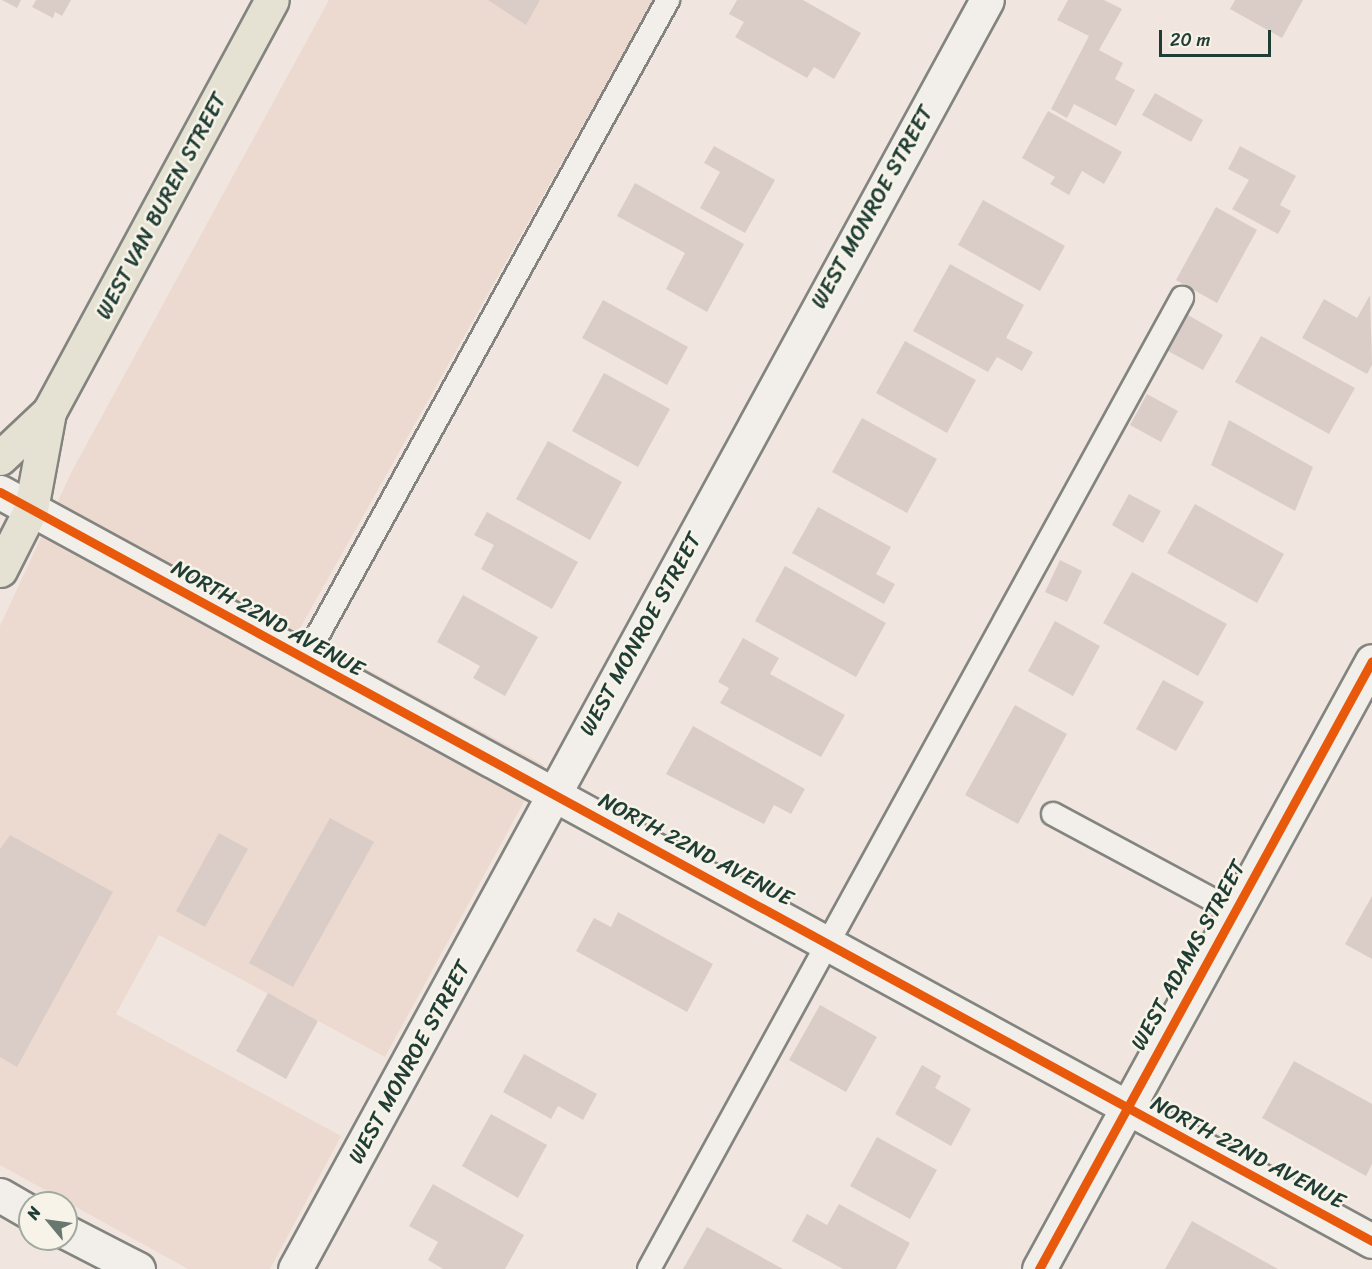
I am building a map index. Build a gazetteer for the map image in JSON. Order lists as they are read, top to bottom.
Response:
{
  "streets": {
    "main road": ["WEST VAN BUREN STREET"],
    "street": ["WEST MONROE STREET", "NORTH 22ND AVENUE", "WEST ADAMS STREET"]
  },
  "crossings": [
    ["WEST VAN BUREN STREET", "NORTH 22ND AVENUE"],
    ["WEST MONROE STREET", "NORTH 22ND AVENUE"],
    ["NORTH 22ND AVENUE", "WEST ADAMS STREET"]
  ],
  "scale_bar": "20 m",
  "north": "top left"
}
